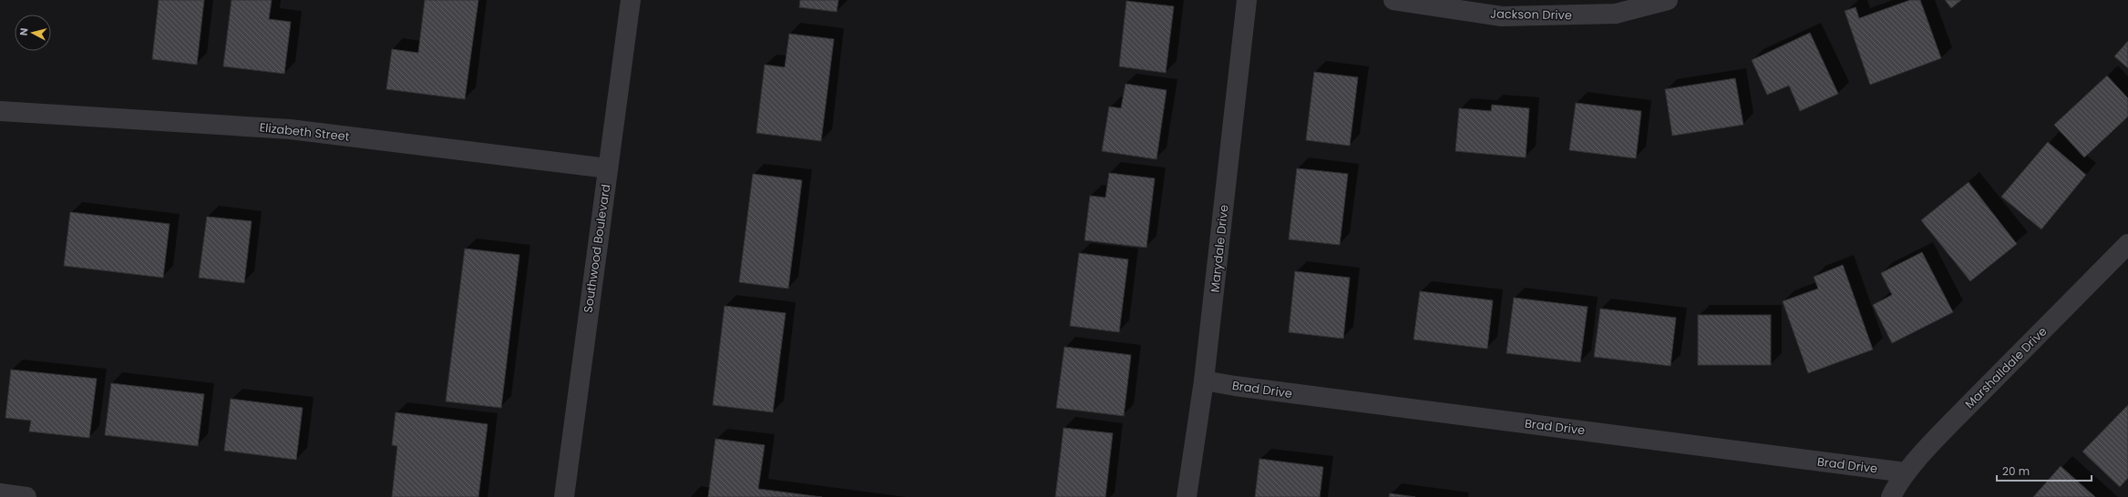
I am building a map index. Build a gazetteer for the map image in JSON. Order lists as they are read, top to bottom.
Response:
{
  "streets": {
    "street": [
      "Jackson Drive",
      "Elizabeth Street",
      "Southwood Boulevard",
      "Marydale Drive",
      "Marshalldale Drive",
      "Brad Drive"
    ]
  },
  "crossings": [
    ["Elizabeth Street", "Southwood Boulevard"],
    ["Marydale Drive", "Brad Drive"],
    ["Marshalldale Drive", "Brad Drive"]
  ],
  "scale_bar": "20 m",
  "north": "left"
}
